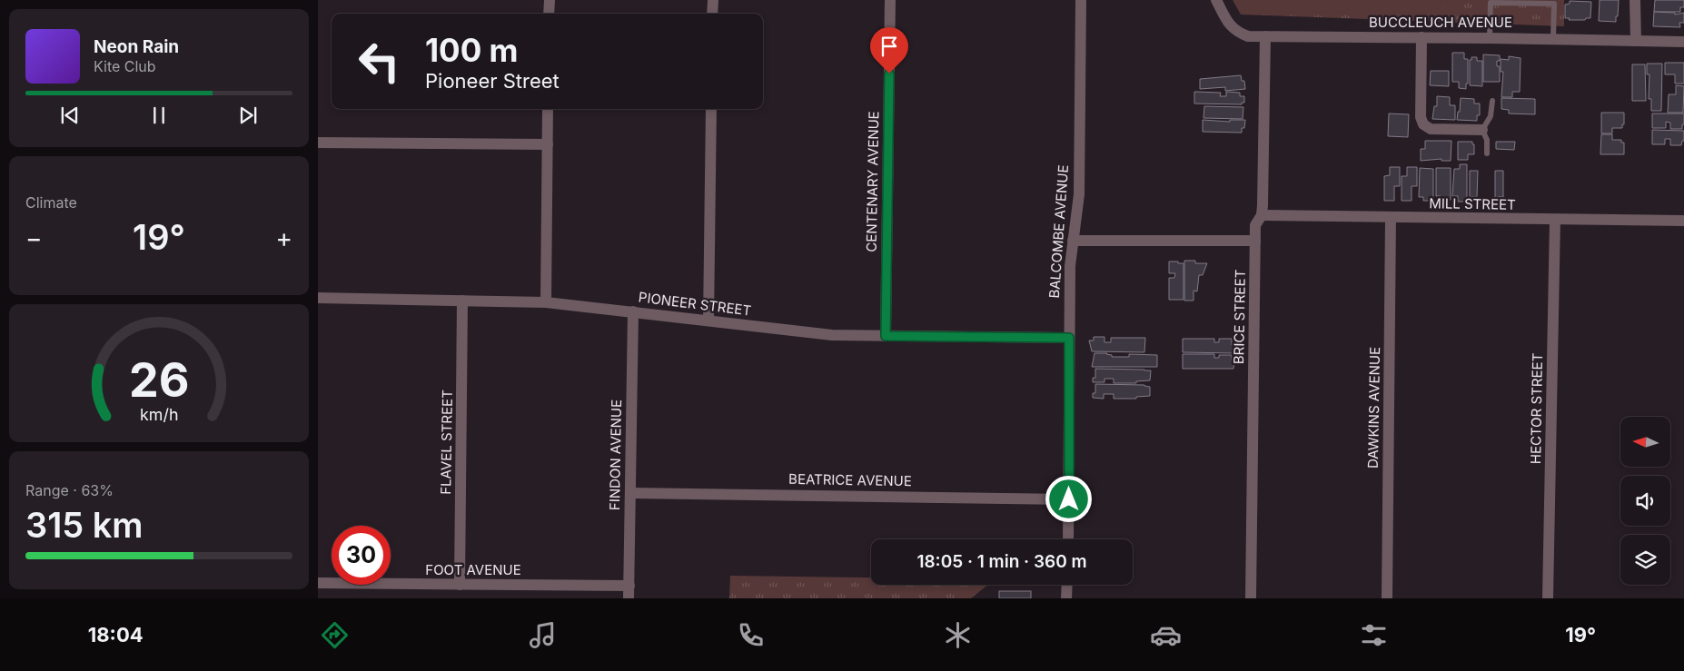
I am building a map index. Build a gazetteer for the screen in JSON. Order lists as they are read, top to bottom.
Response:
{
  "streets": {
    "street": [
      "BUCCLEUCH AVENUE",
      "CENTENARY AVENUE",
      "MILL STREET",
      "BALCOMBE AVENUE",
      "PIONEER STREET",
      "BRICE STREET",
      "DAWKINS AVENUE",
      "HECTOR STREET",
      "FLAVEL STREET",
      "FINDON AVENUE",
      "BEATRICE AVENUE",
      "FOOT AVENUE"
    ]
  },
  "crossings": [
    ["BUCCLEUCH AVENUE", "BRICE STREET"],
    ["CENTENARY AVENUE", "PIONEER STREET"],
    ["MILL STREET", "BRICE STREET"],
    ["MILL STREET", "DAWKINS AVENUE"],
    ["MILL STREET", "HECTOR STREET"],
    ["BALCOMBE AVENUE", "PIONEER STREET"],
    ["BALCOMBE AVENUE", "BEATRICE AVENUE"],
    ["PIONEER STREET", "FLAVEL STREET"],
    ["PIONEER STREET", "FINDON AVENUE"],
    ["FLAVEL STREET", "FOOT AVENUE"],
    ["FINDON AVENUE", "BEATRICE AVENUE"],
    ["FINDON AVENUE", "FOOT AVENUE"]
  ],
  "north": "left",
  "page": {
    "turn": ["100 m", "Pioneer Street"],
    "song": ["Neon Rain", "Kite Club"],
    "tile": [
      "Climate",
      ["Range · 63%", "315 km"]
    ],
    "heat": ["−", "19°", "+"],
    "limit": "30",
    "trip": "18:05 · 1 min · 360 m",
    "tabs": ["18:04", "19°"],
    "gauge": ["26", "km/h"]
  }
}
